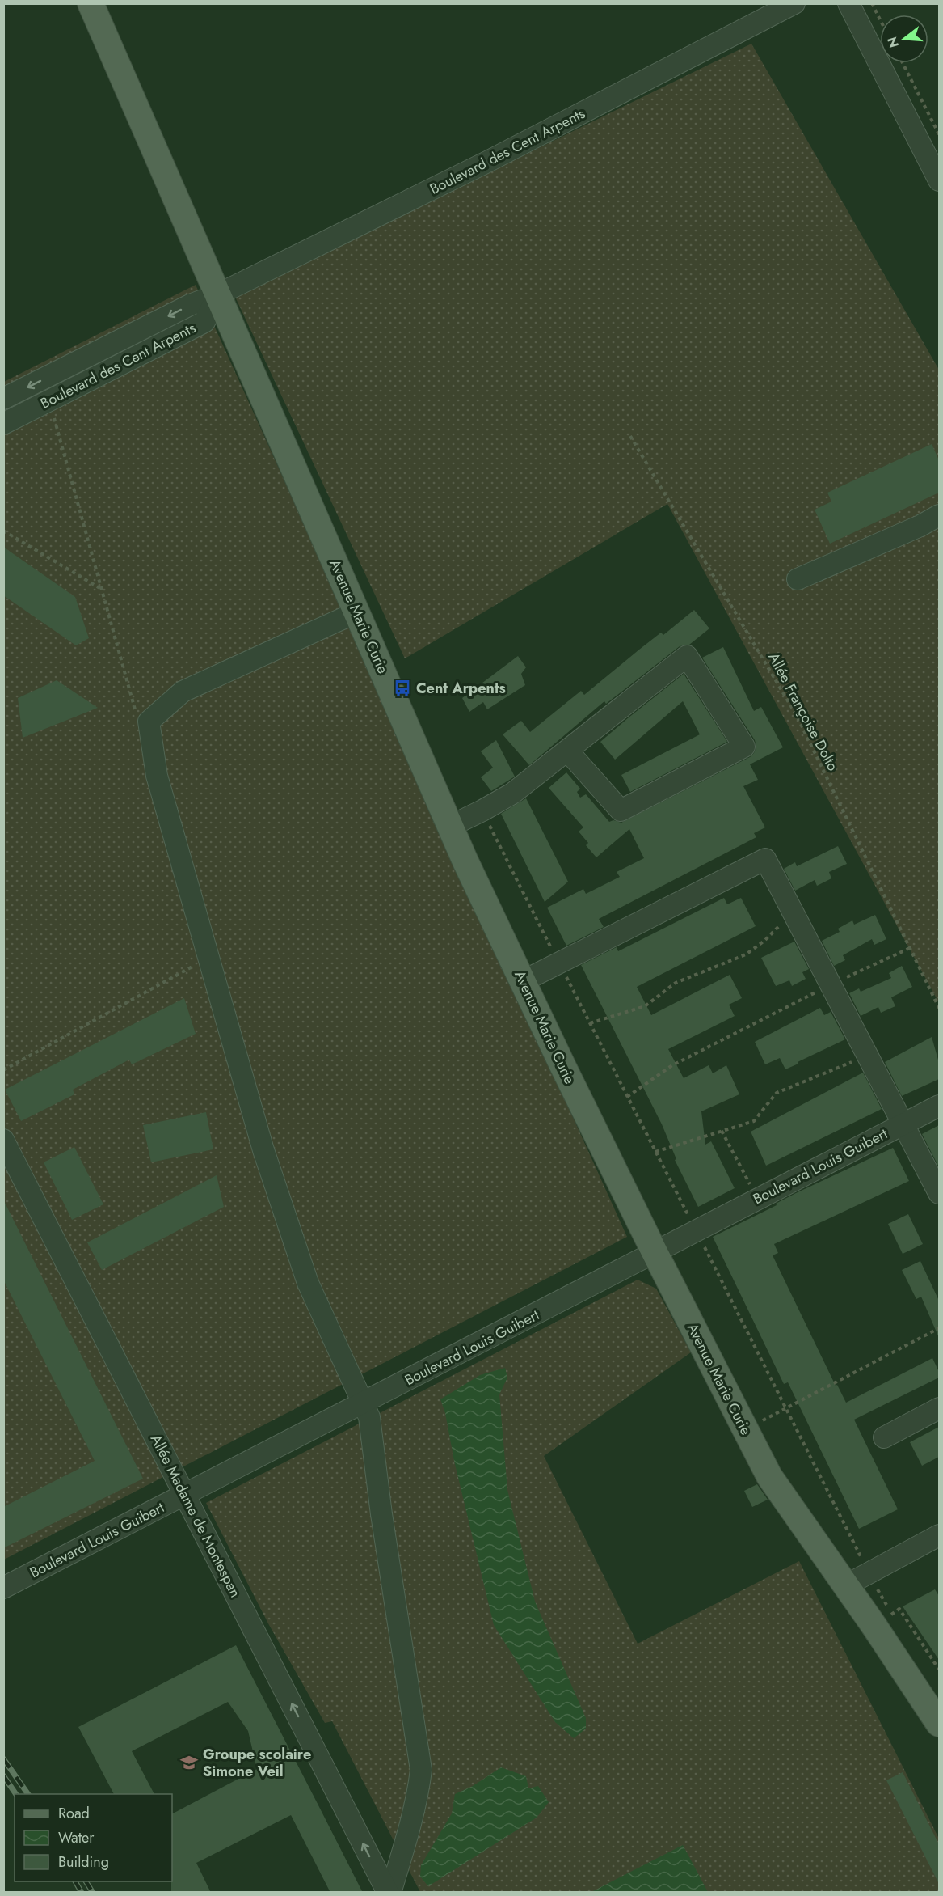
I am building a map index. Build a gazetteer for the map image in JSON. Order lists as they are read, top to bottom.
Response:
{
  "streets": {
    "main road": ["Avenue Marie Curie"],
    "street": ["Boulevard des Cent Arpents", "Boulevard Louis Guibert", "Allée Madame de Montespan"],
    "path": ["Allée Françoise Dolto"]
  },
  "crossings": [
    ["Boulevard des Cent Arpents", "Avenue Marie Curie"],
    ["Avenue Marie Curie", "Boulevard Louis Guibert"],
    ["Boulevard Louis Guibert", "Allée Madame de Montespan"]
  ],
  "one_way": ["Allée Madame de Montespan"],
  "places": {
    "bus stop": ["Cent Arpents"],
    "school or university": ["Groupe scolaire Simone Veil"]
  },
  "legend": ["Road", "Water", "Building"],
  "north": "left"
}
